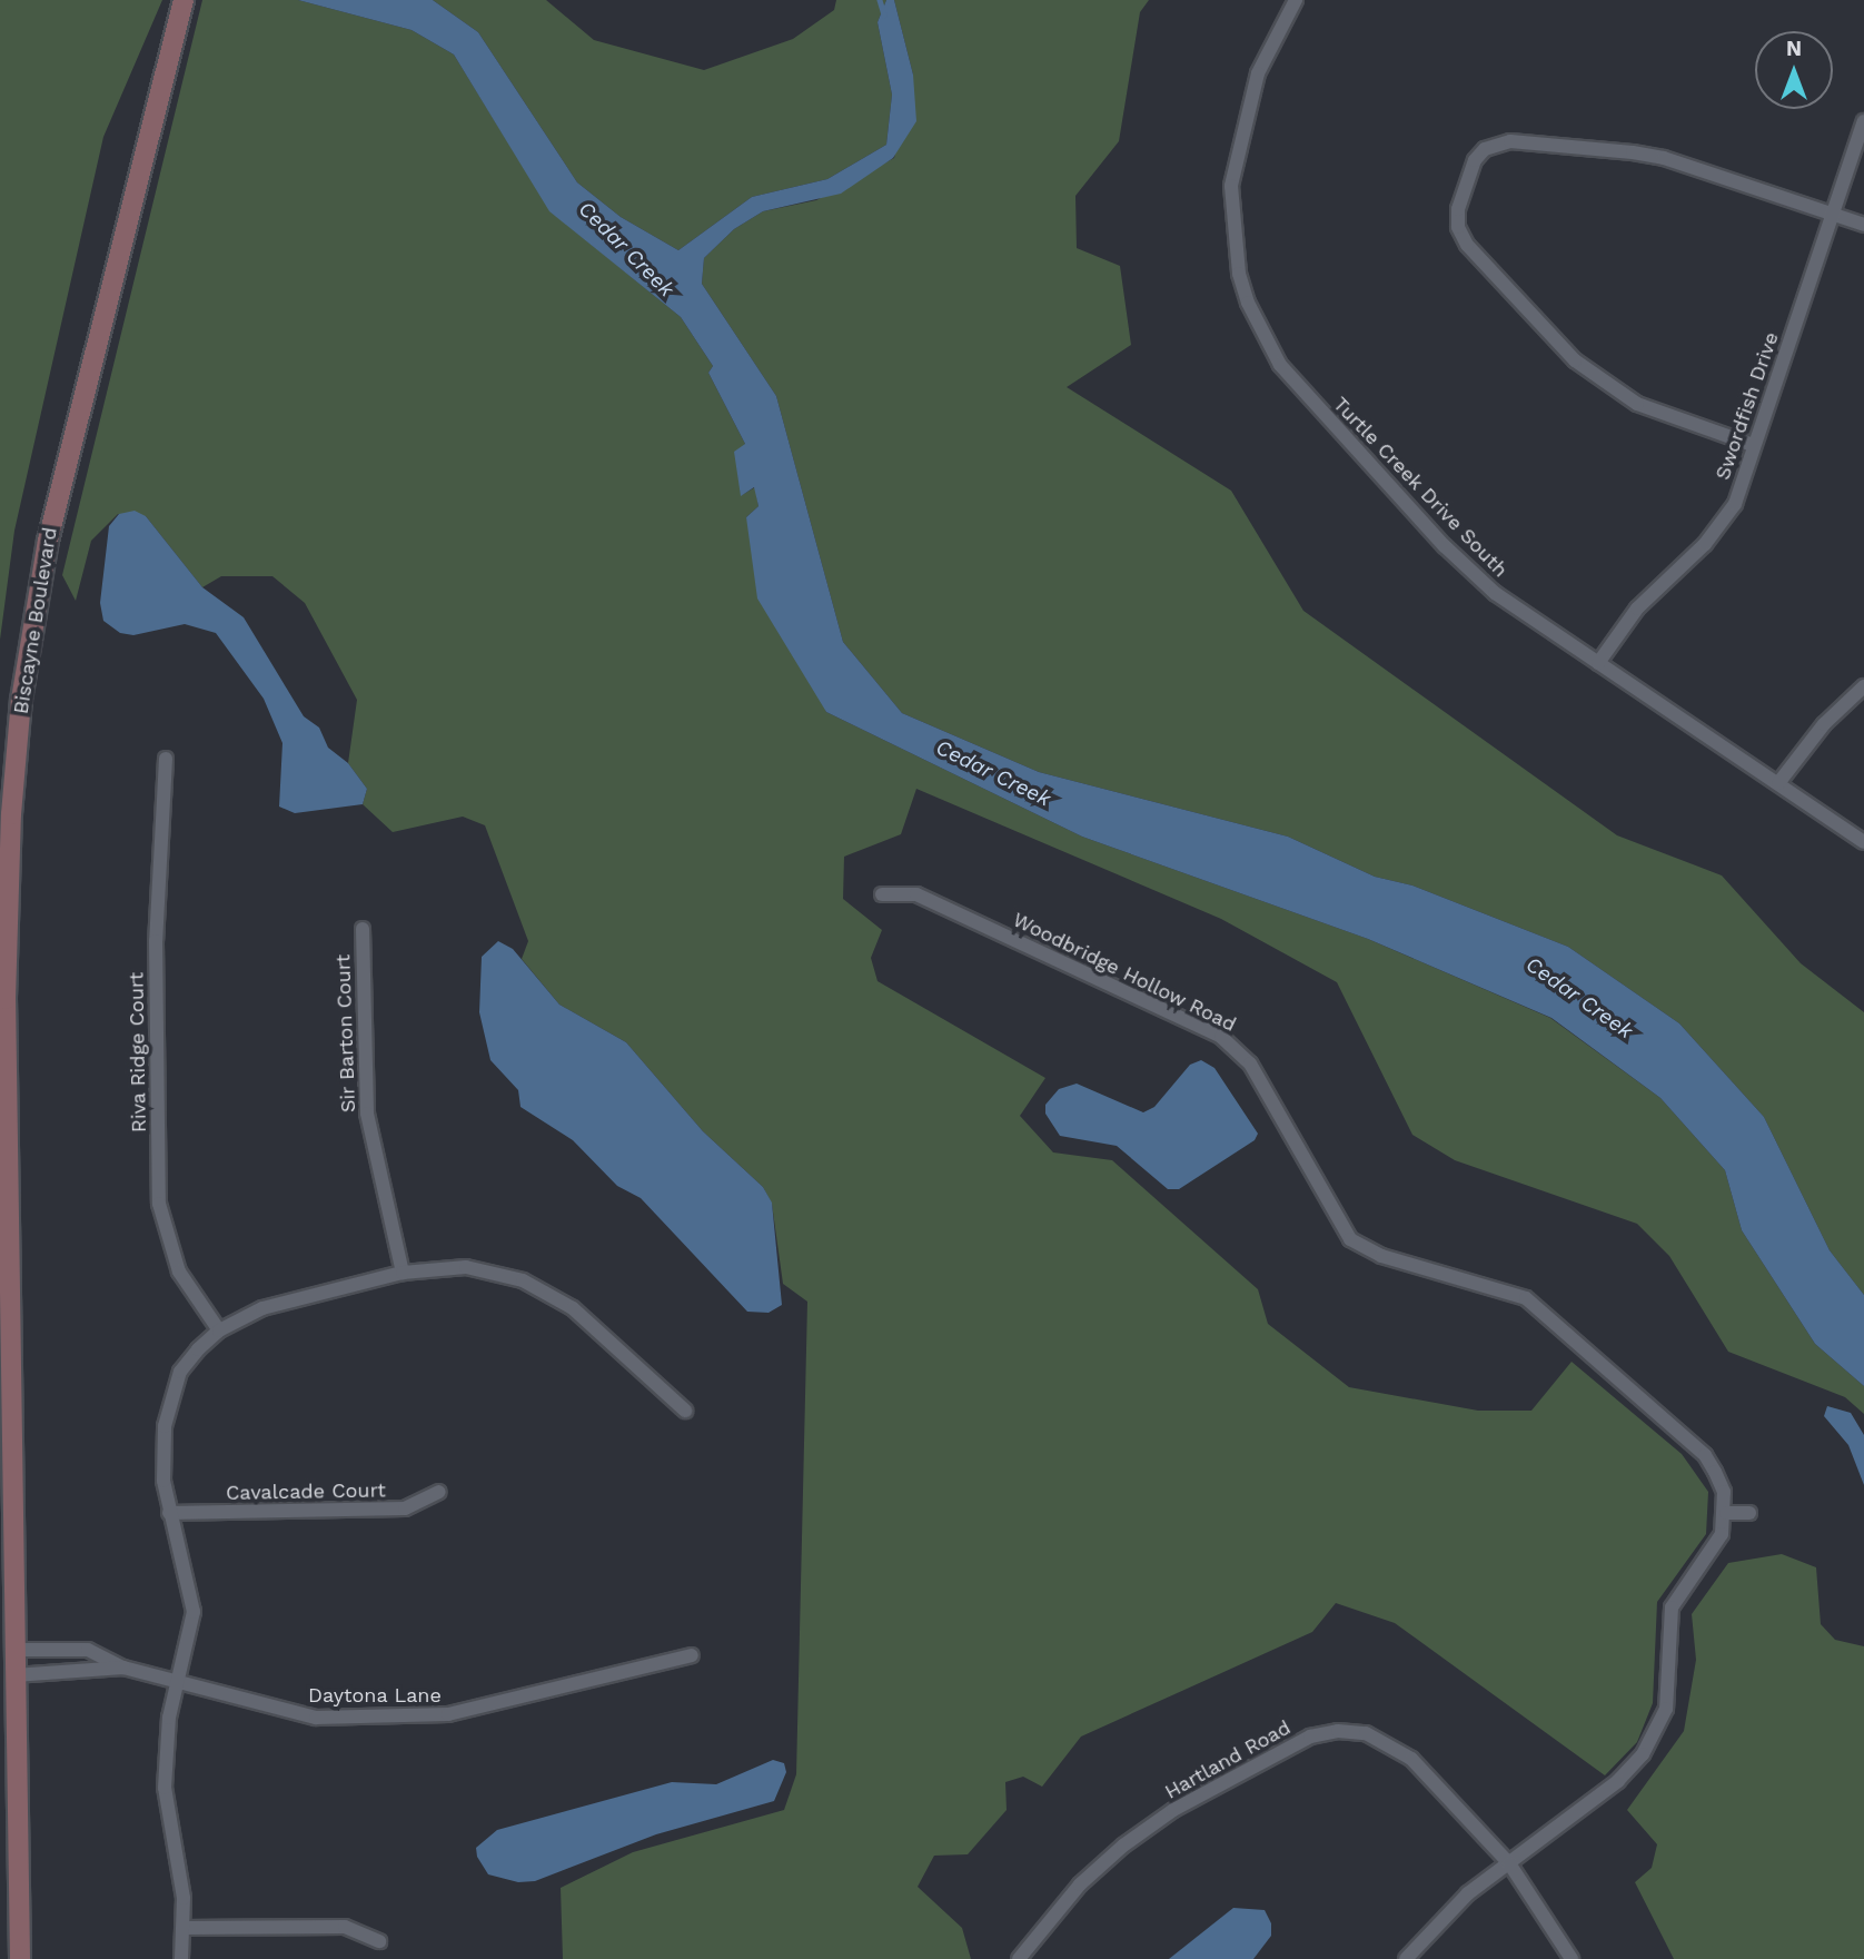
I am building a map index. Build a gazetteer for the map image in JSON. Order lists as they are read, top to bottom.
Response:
{
  "streets": {
    "street": [
      "Swordfish Drive",
      "Turtle Creek Drive South",
      "Biscayne Boulevard",
      "Woodbridge Hollow Road",
      "Sir Barton Court",
      "Riva Ridge Court",
      "Cavalcade Court",
      "Daytona Lane",
      "Hartland Road"
    ]
  },
  "crossings": [
    ["Swordfish Drive", "Turtle Creek Drive South"],
    ["Biscayne Boulevard", "Daytona Lane"]
  ],
  "water": ["Cedar Creek"],
  "north": "top"
}
